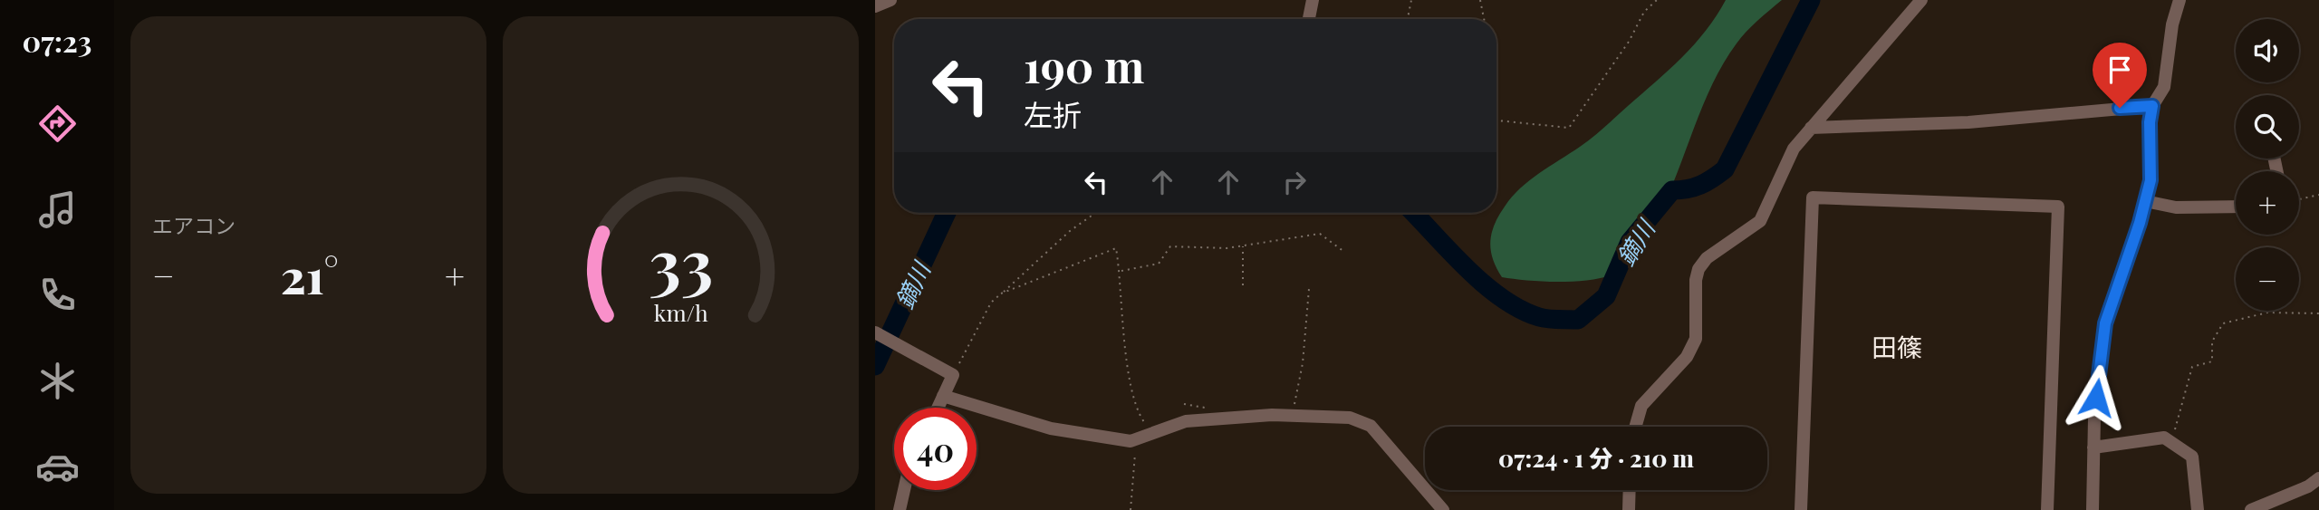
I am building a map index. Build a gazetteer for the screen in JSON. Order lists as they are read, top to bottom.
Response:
{
  "districts": ["田篠"],
  "water": ["鏑川"],
  "page": {
    "tabs": "07:23",
    "tile": "エアコン",
    "map_buttons": ["+", "−"],
    "turn": ["190 m", "左折"],
    "heat": ["−", "21°", "+"],
    "limit": "40",
    "trip": "07:24 · 1 分 · 210 m",
    "gauge": ["33", "km/h"]
  }
}
